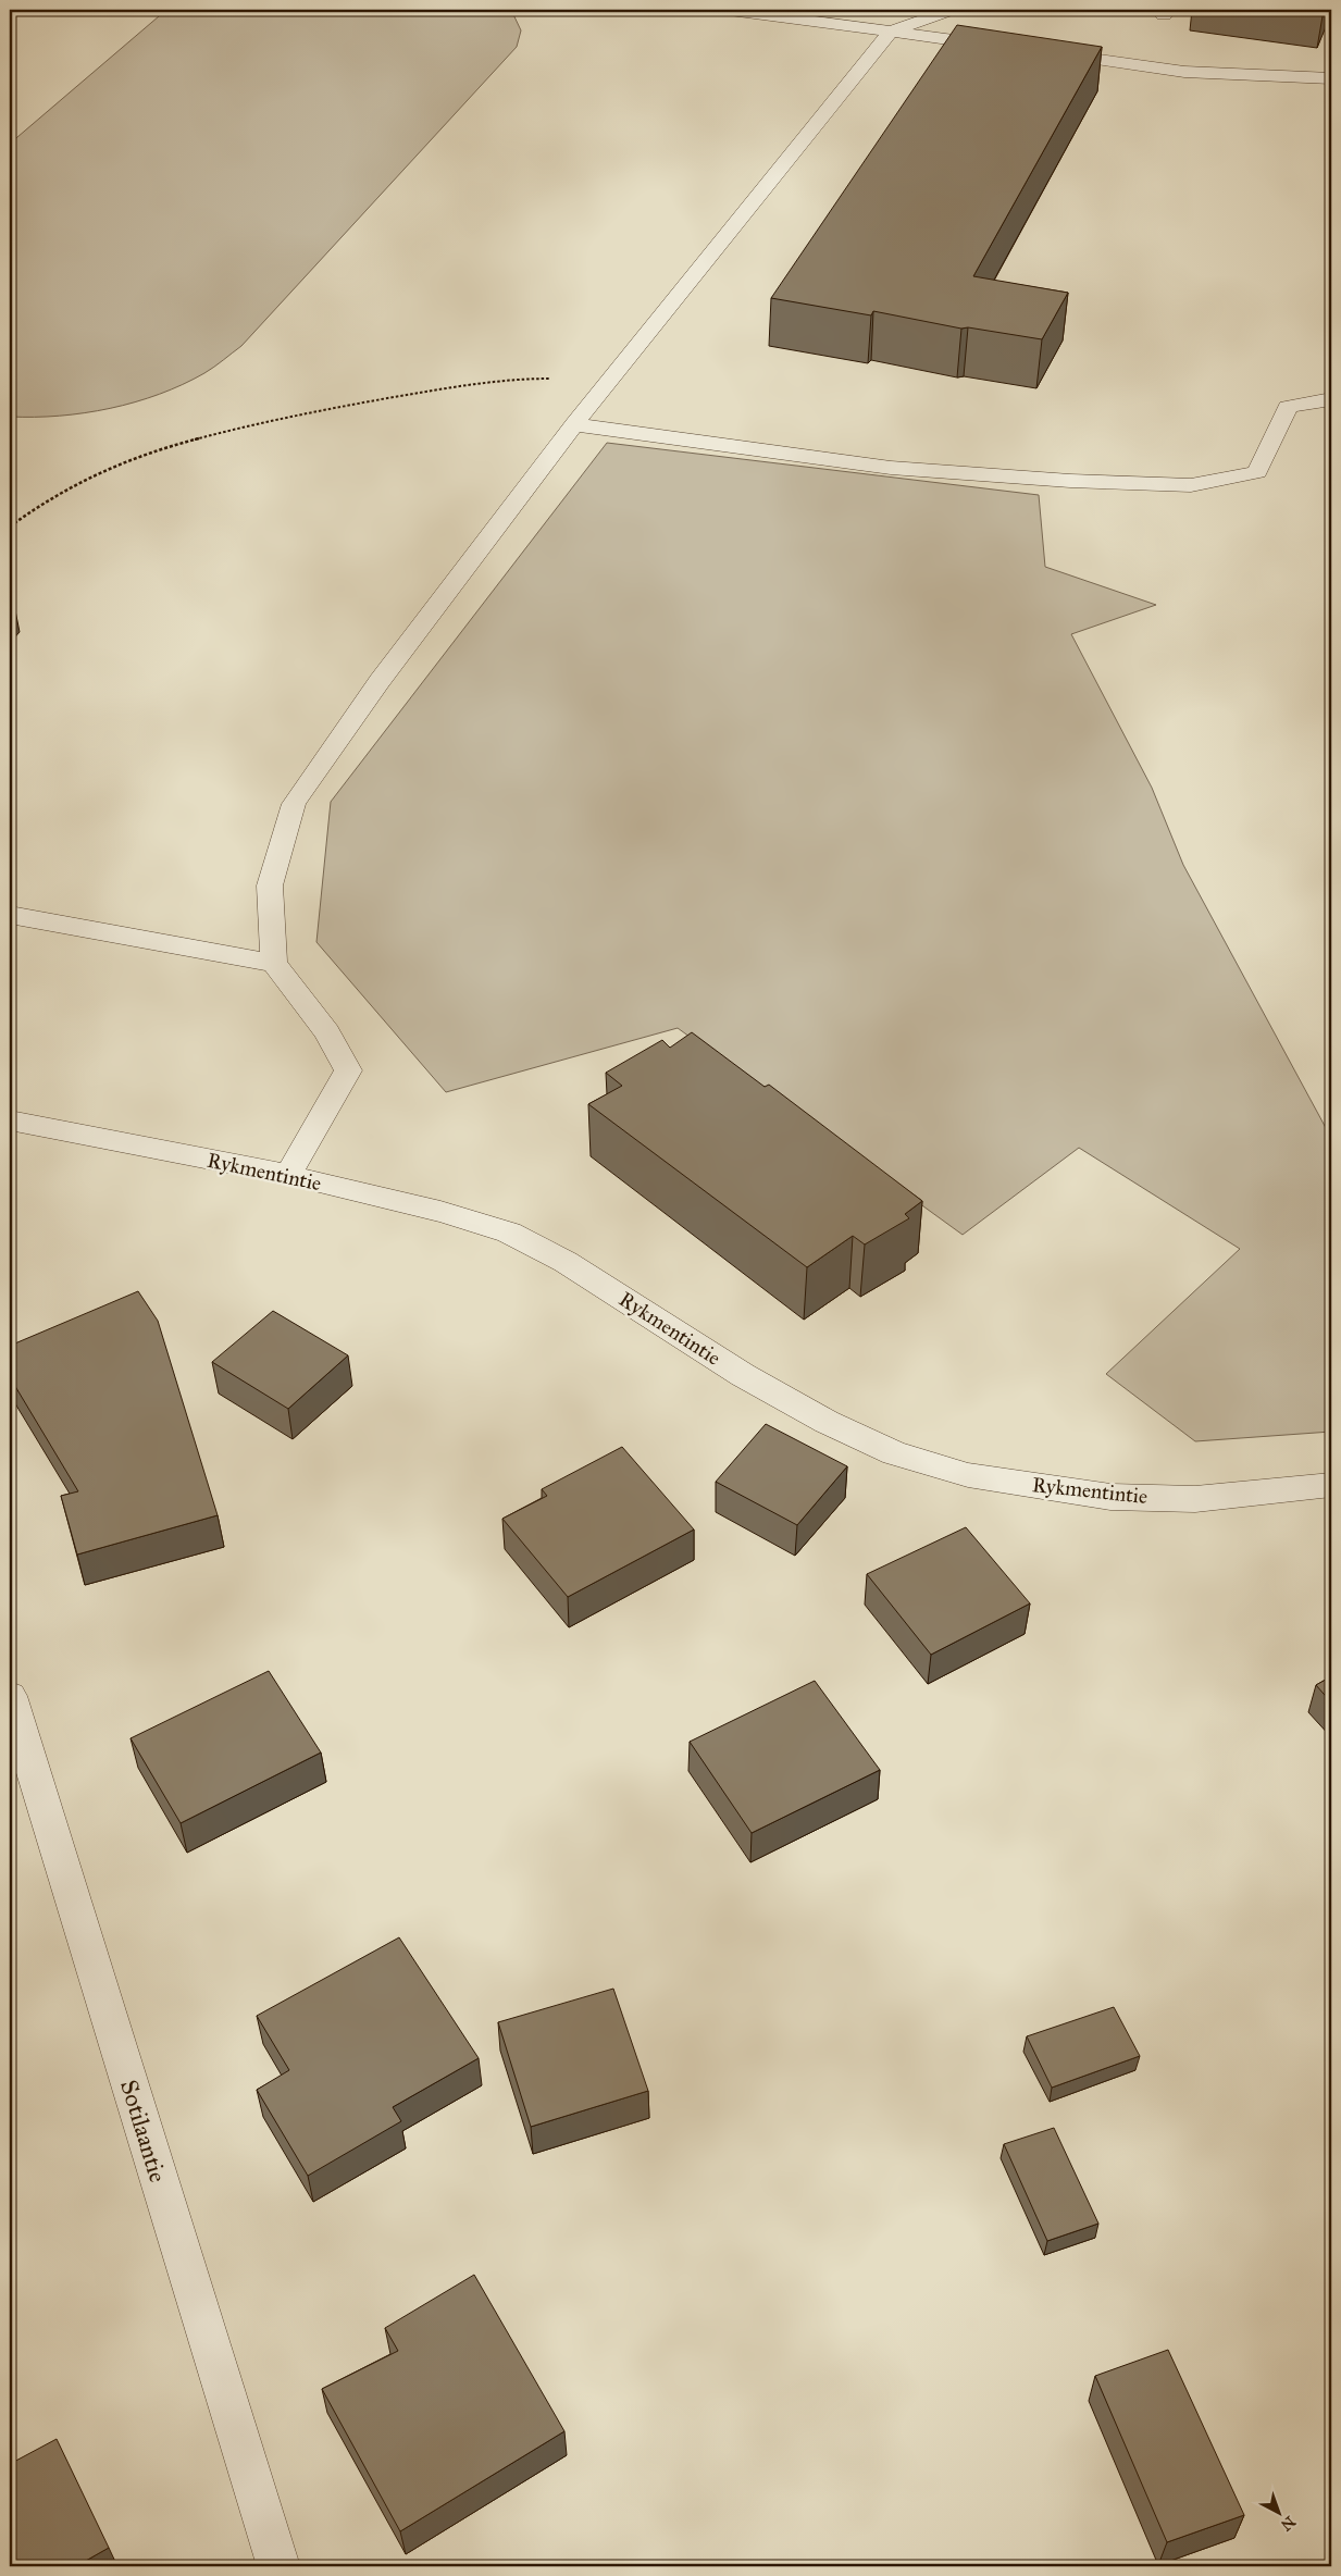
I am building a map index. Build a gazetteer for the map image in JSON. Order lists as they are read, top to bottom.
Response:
{
  "streets": {
    "street": ["Rykmentintie", "Sotilaantie"]
  },
  "north": "bottom right"
}
